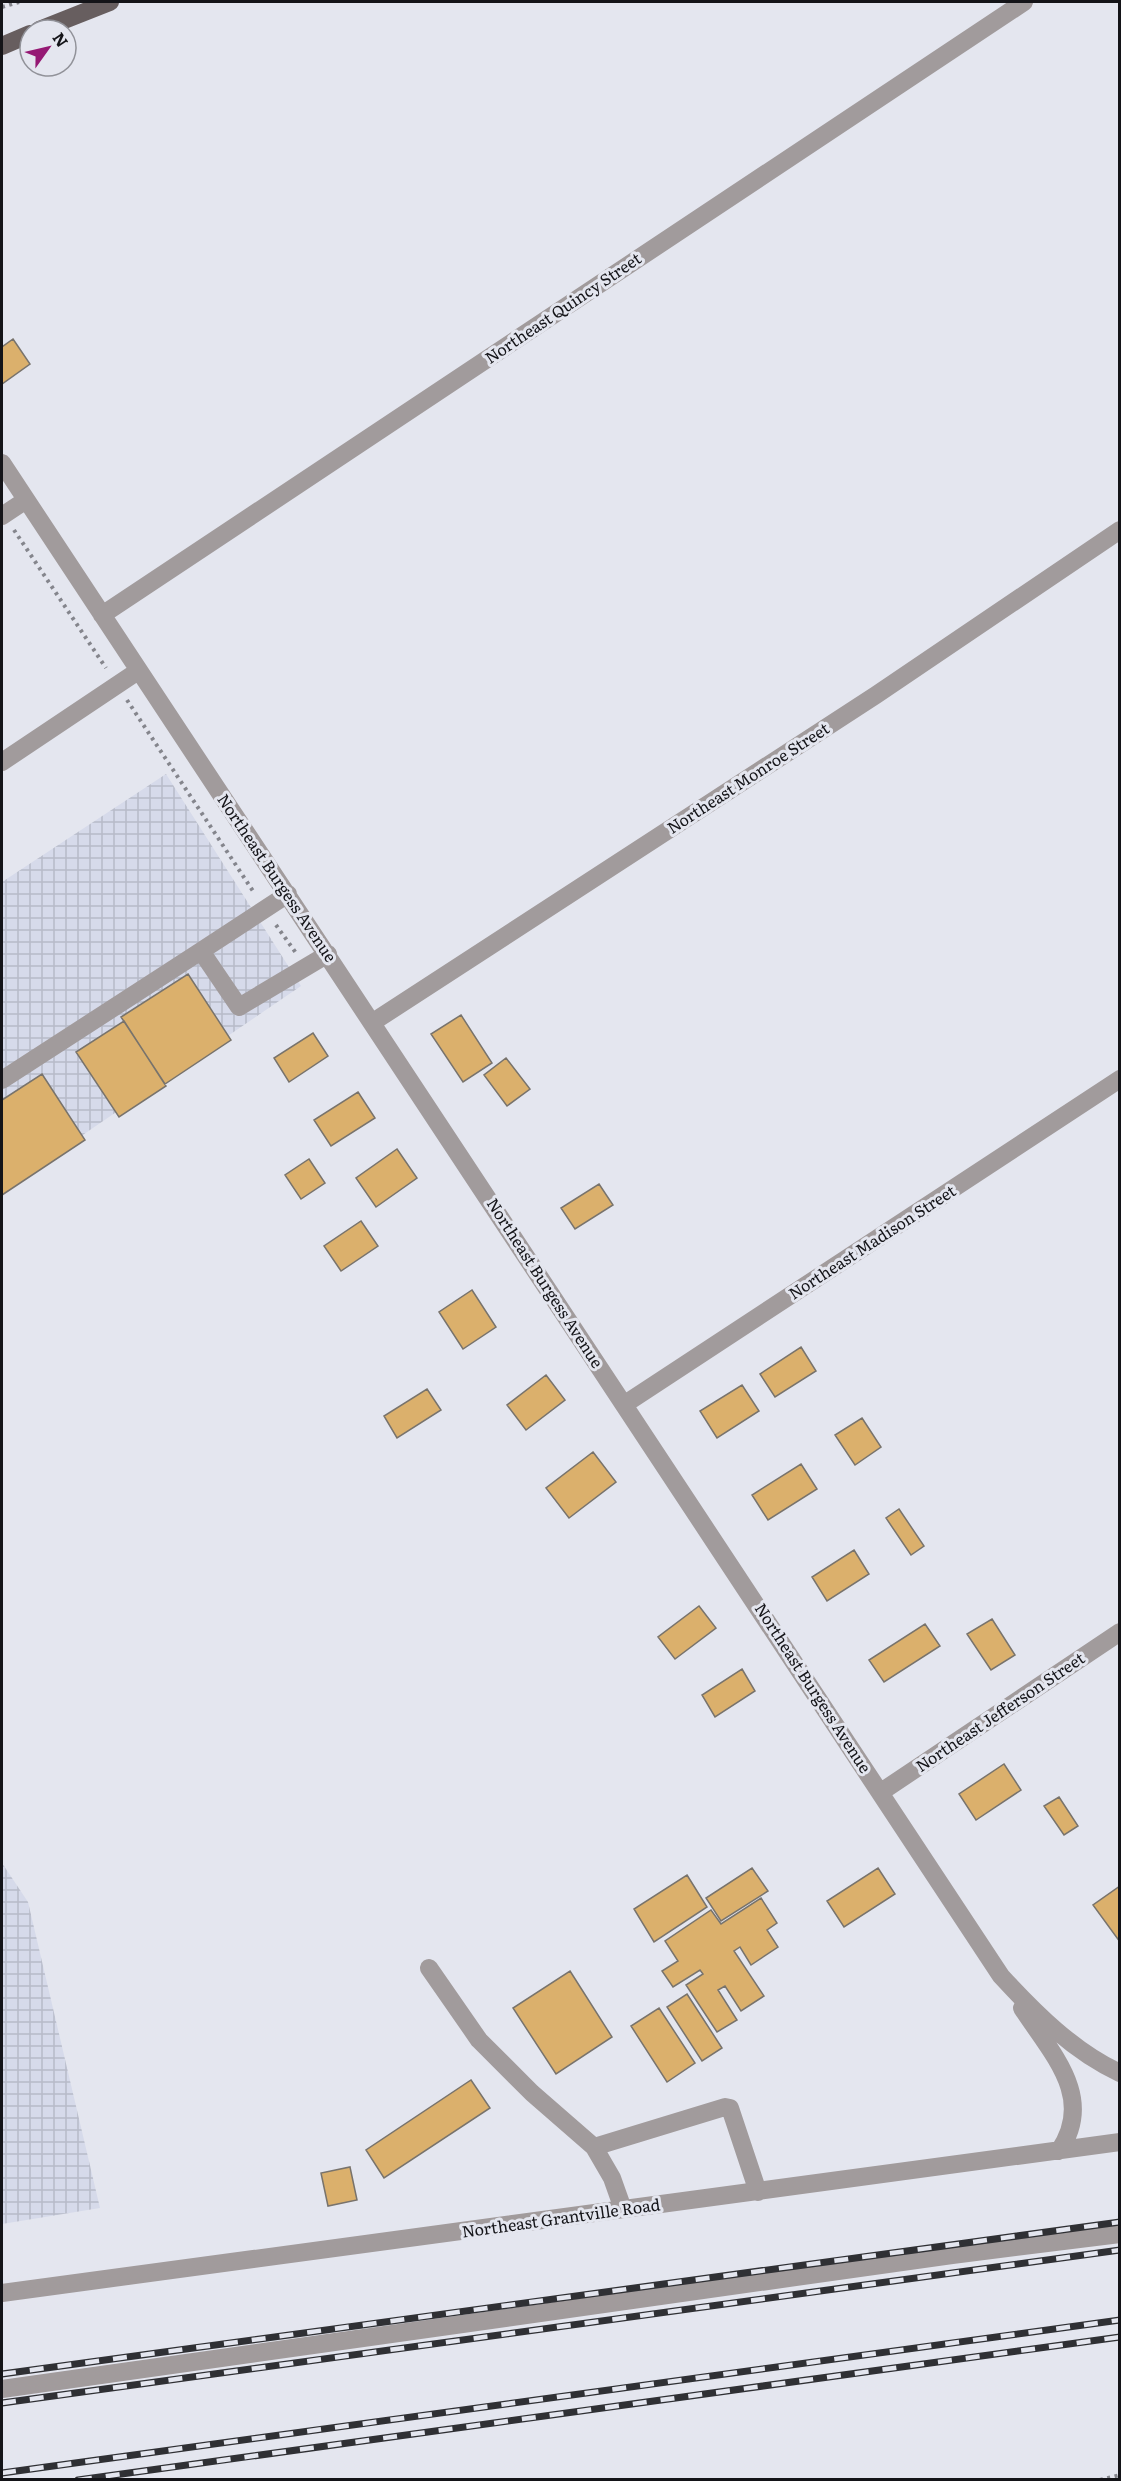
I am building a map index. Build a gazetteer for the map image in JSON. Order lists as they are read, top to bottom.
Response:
{
  "streets": {
    "street": [
      "Northeast Quincy Street",
      "Northeast Monroe Street",
      "Northeast Burgess Avenue",
      "Northeast Madison Street",
      "Northeast Jefferson Street",
      "Northeast Grantville Road"
    ]
  },
  "crossings": [
    ["Northeast Quincy Street", "Northeast Burgess Avenue"],
    ["Northeast Monroe Street", "Northeast Burgess Avenue"],
    ["Northeast Burgess Avenue", "Northeast Madison Street"],
    ["Northeast Burgess Avenue", "Northeast Jefferson Street"]
  ],
  "north": "top right"
}
